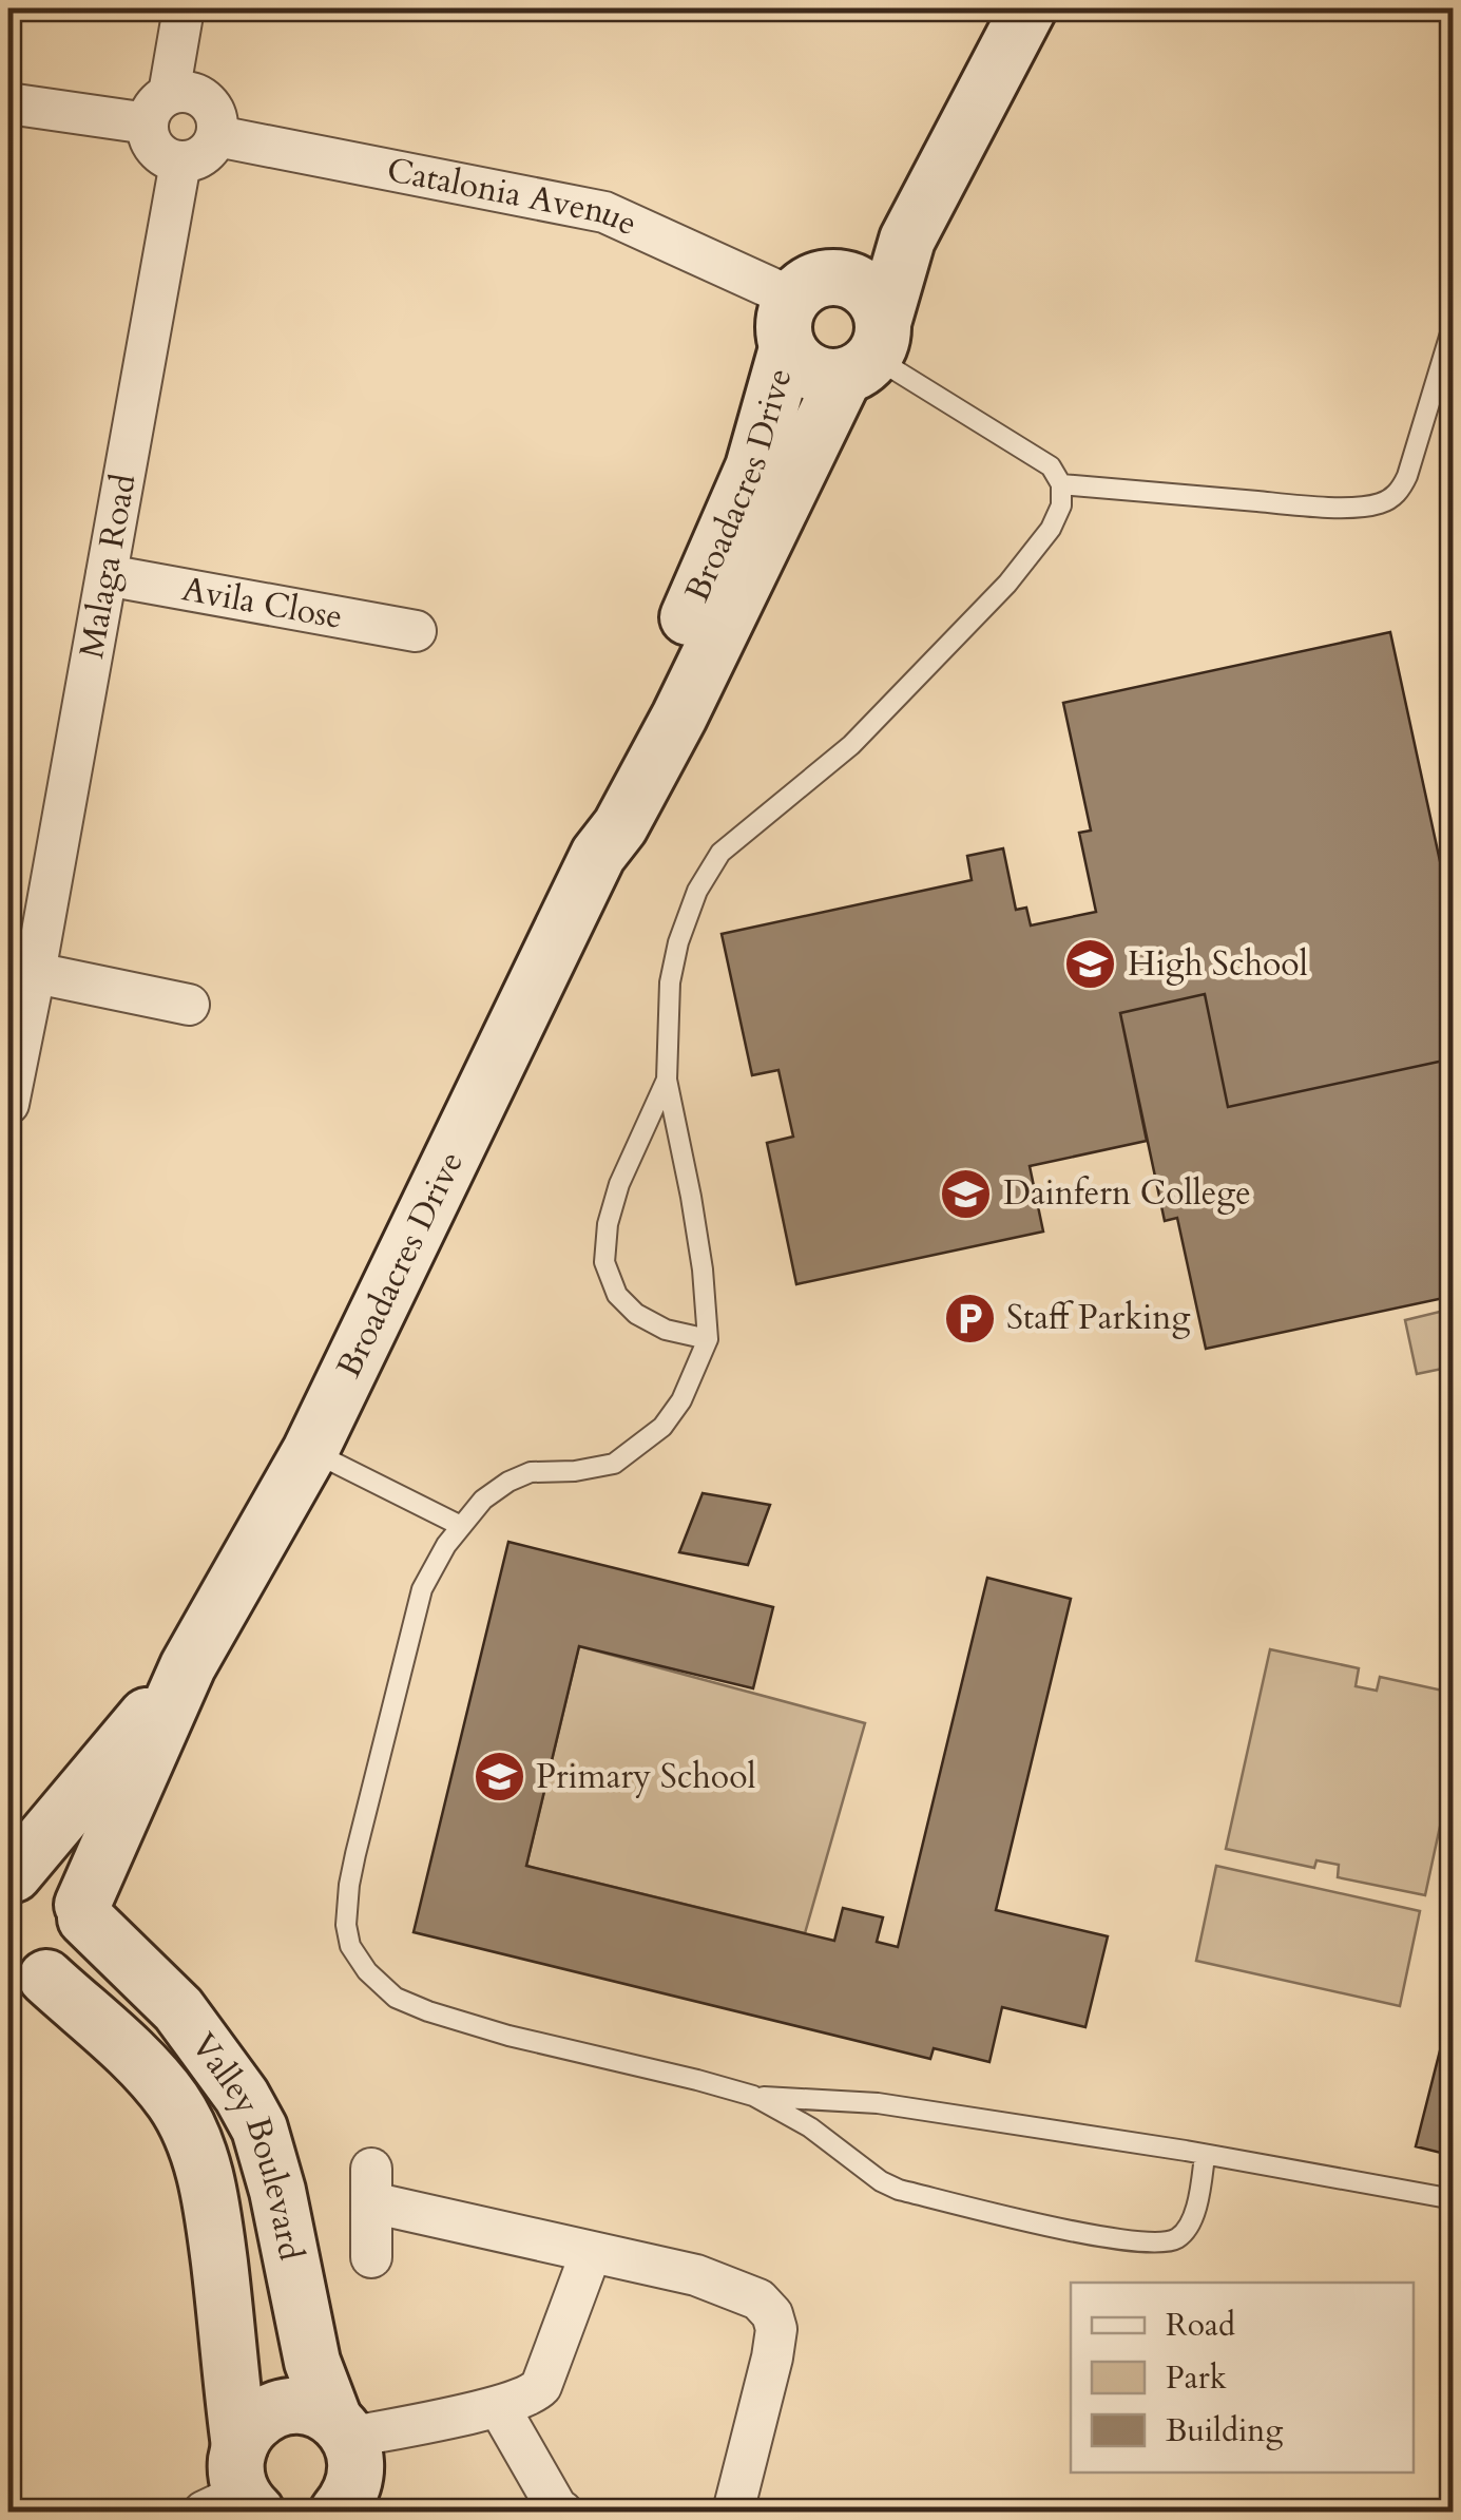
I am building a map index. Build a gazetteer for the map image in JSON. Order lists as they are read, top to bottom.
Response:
{
  "streets": {
    "street": [
      "Catalonia Avenue",
      "Broadacres Drive",
      "Malaga Road",
      "Avila Close",
      "Valley Boulevard"
    ]
  },
  "crossings": [
    ["Catalonia Avenue", "Broadacres Drive"],
    ["Catalonia Avenue", "Malaga Road"],
    ["Broadacres Drive", "Valley Boulevard"],
    ["Malaga Road", "Avila Close"]
  ],
  "places": {
    "school or university": ["High School", "Dainfern College", "Primary School"],
    "parking": ["Staff Parking"]
  },
  "legend": ["Road", "Park", "Building"]
}
